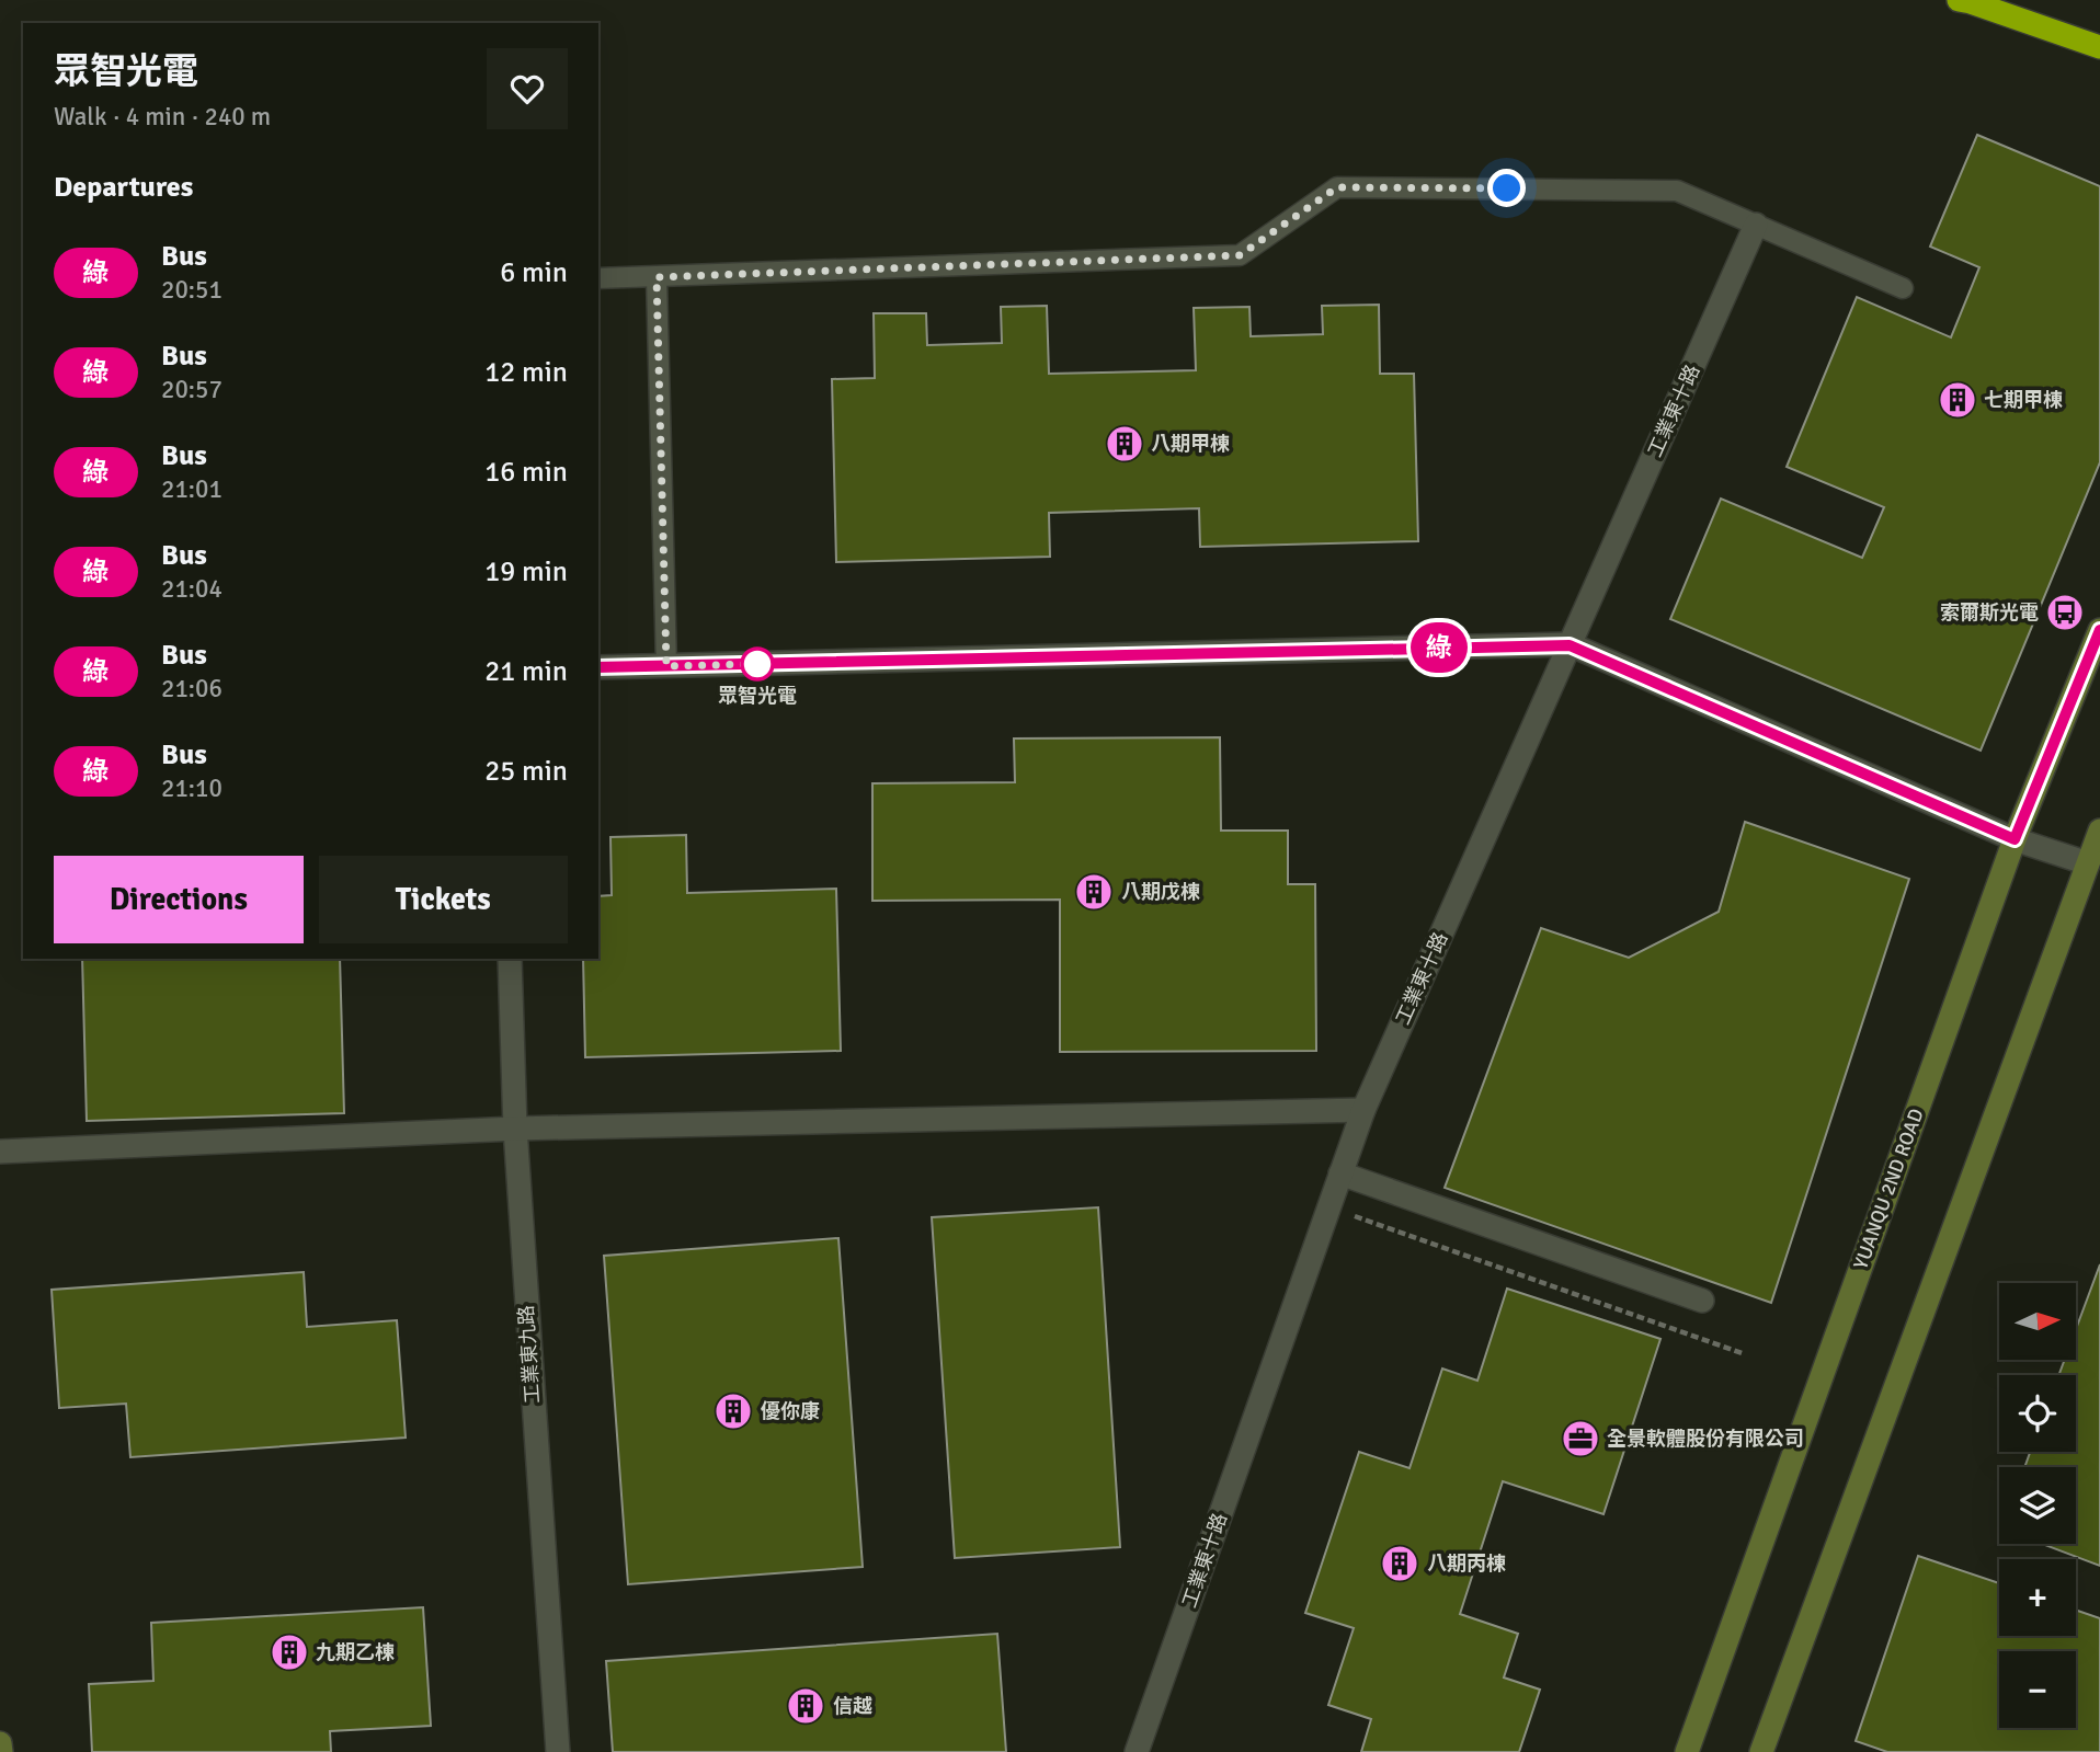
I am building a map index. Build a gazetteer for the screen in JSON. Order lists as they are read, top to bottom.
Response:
{
  "streets": {
    "street": ["工業東十路", "YUANQU 2ND ROAD", "工業東九路"]
  },
  "places": {
    "building": [
      "七期甲棟",
      "八期甲棟",
      "八期戊棟",
      "優你康",
      "八期丙棟",
      "九期乙棟",
      "信越"
    ],
    "bus stop": ["索爾斯光電"],
    "other": ["眾智光電"],
    "office": ["全景軟體股份有限公司"]
  },
  "lines": ["bus line 綠"],
  "north": "right",
  "page": {
    "on_map": "綠",
    "heading": [
      ["眾智光電", "Walk · 4 min · 240 m"],
      "Departures"
    ],
    "list": [
      {
        "mark": "綠",
        "name": "Bus",
        "note": "20:51",
        "value": "6 min"
      },
      {
        "mark": "綠",
        "name": "Bus",
        "note": "20:57",
        "value": "12 min"
      },
      {
        "mark": "綠",
        "name": "Bus",
        "note": "21:01",
        "value": "16 min"
      },
      {
        "mark": "綠",
        "name": "Bus",
        "note": "21:04",
        "value": "19 min"
      },
      {
        "mark": "綠",
        "name": "Bus",
        "note": "21:06",
        "value": "21 min"
      },
      {
        "mark": "綠",
        "name": "Bus",
        "note": "21:10",
        "value": "25 min"
      }
    ],
    "buttons": ["Directions", "Tickets"],
    "map_buttons": ["+", "−"]
  }
}
